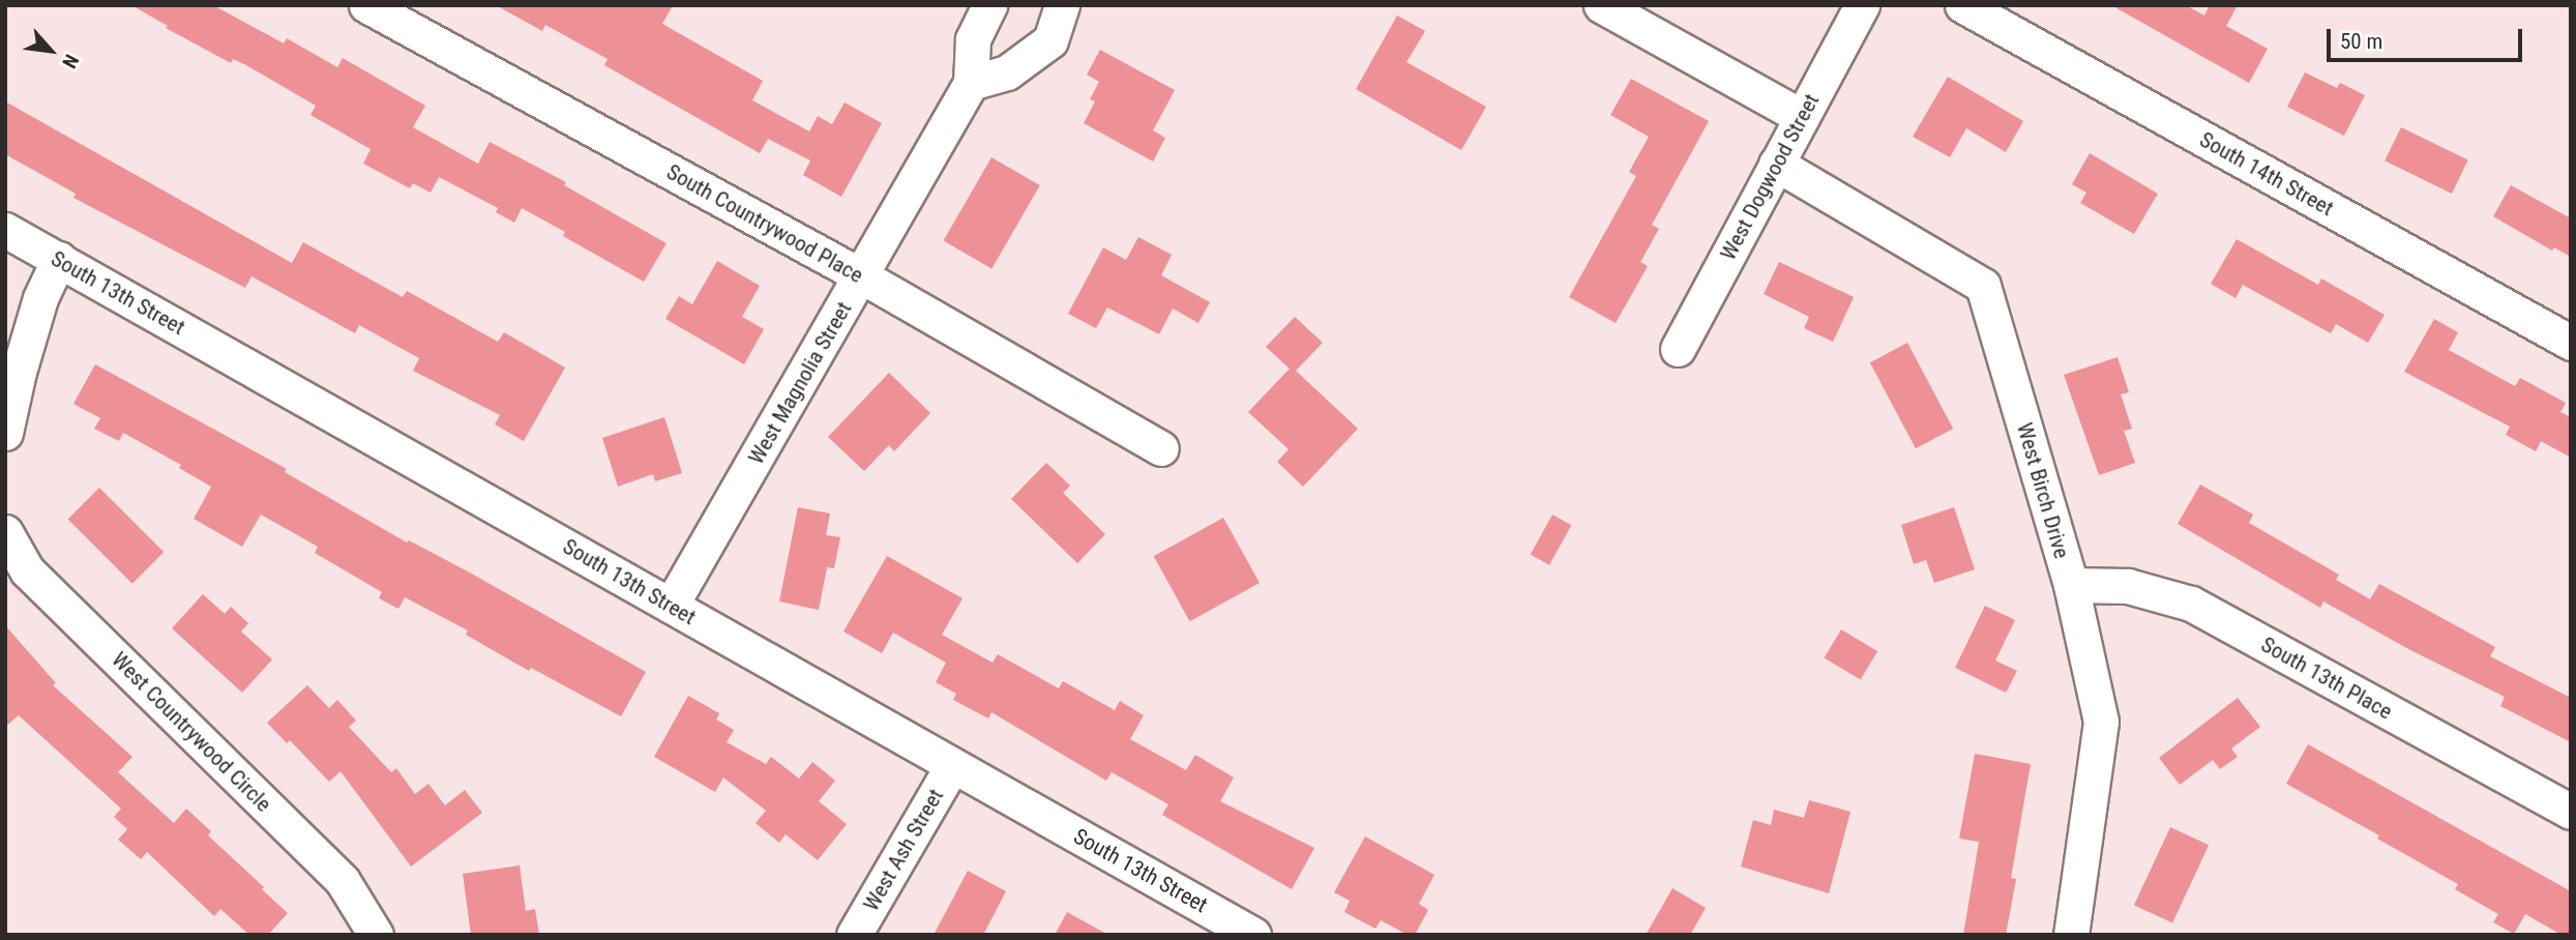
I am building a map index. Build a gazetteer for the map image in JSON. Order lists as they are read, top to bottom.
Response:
{
  "streets": {
    "street": [
      "South 14th Street",
      "West Dogwood Street",
      "South Countrywood Place",
      "South 13th Street",
      "West Magnolia Street",
      "West Birch Drive",
      "South 13th Place",
      "West Countrywood Circle",
      "West Ash Street"
    ]
  },
  "crossings": [
    ["West Dogwood Street", "West Birch Drive"],
    ["South Countrywood Place", "West Magnolia Street"],
    ["South 13th Street", "West Magnolia Street"],
    ["South 13th Street", "West Ash Street"],
    ["West Birch Drive", "South 13th Place"]
  ],
  "scale_bar": "50 m",
  "north": "bottom right"
}
